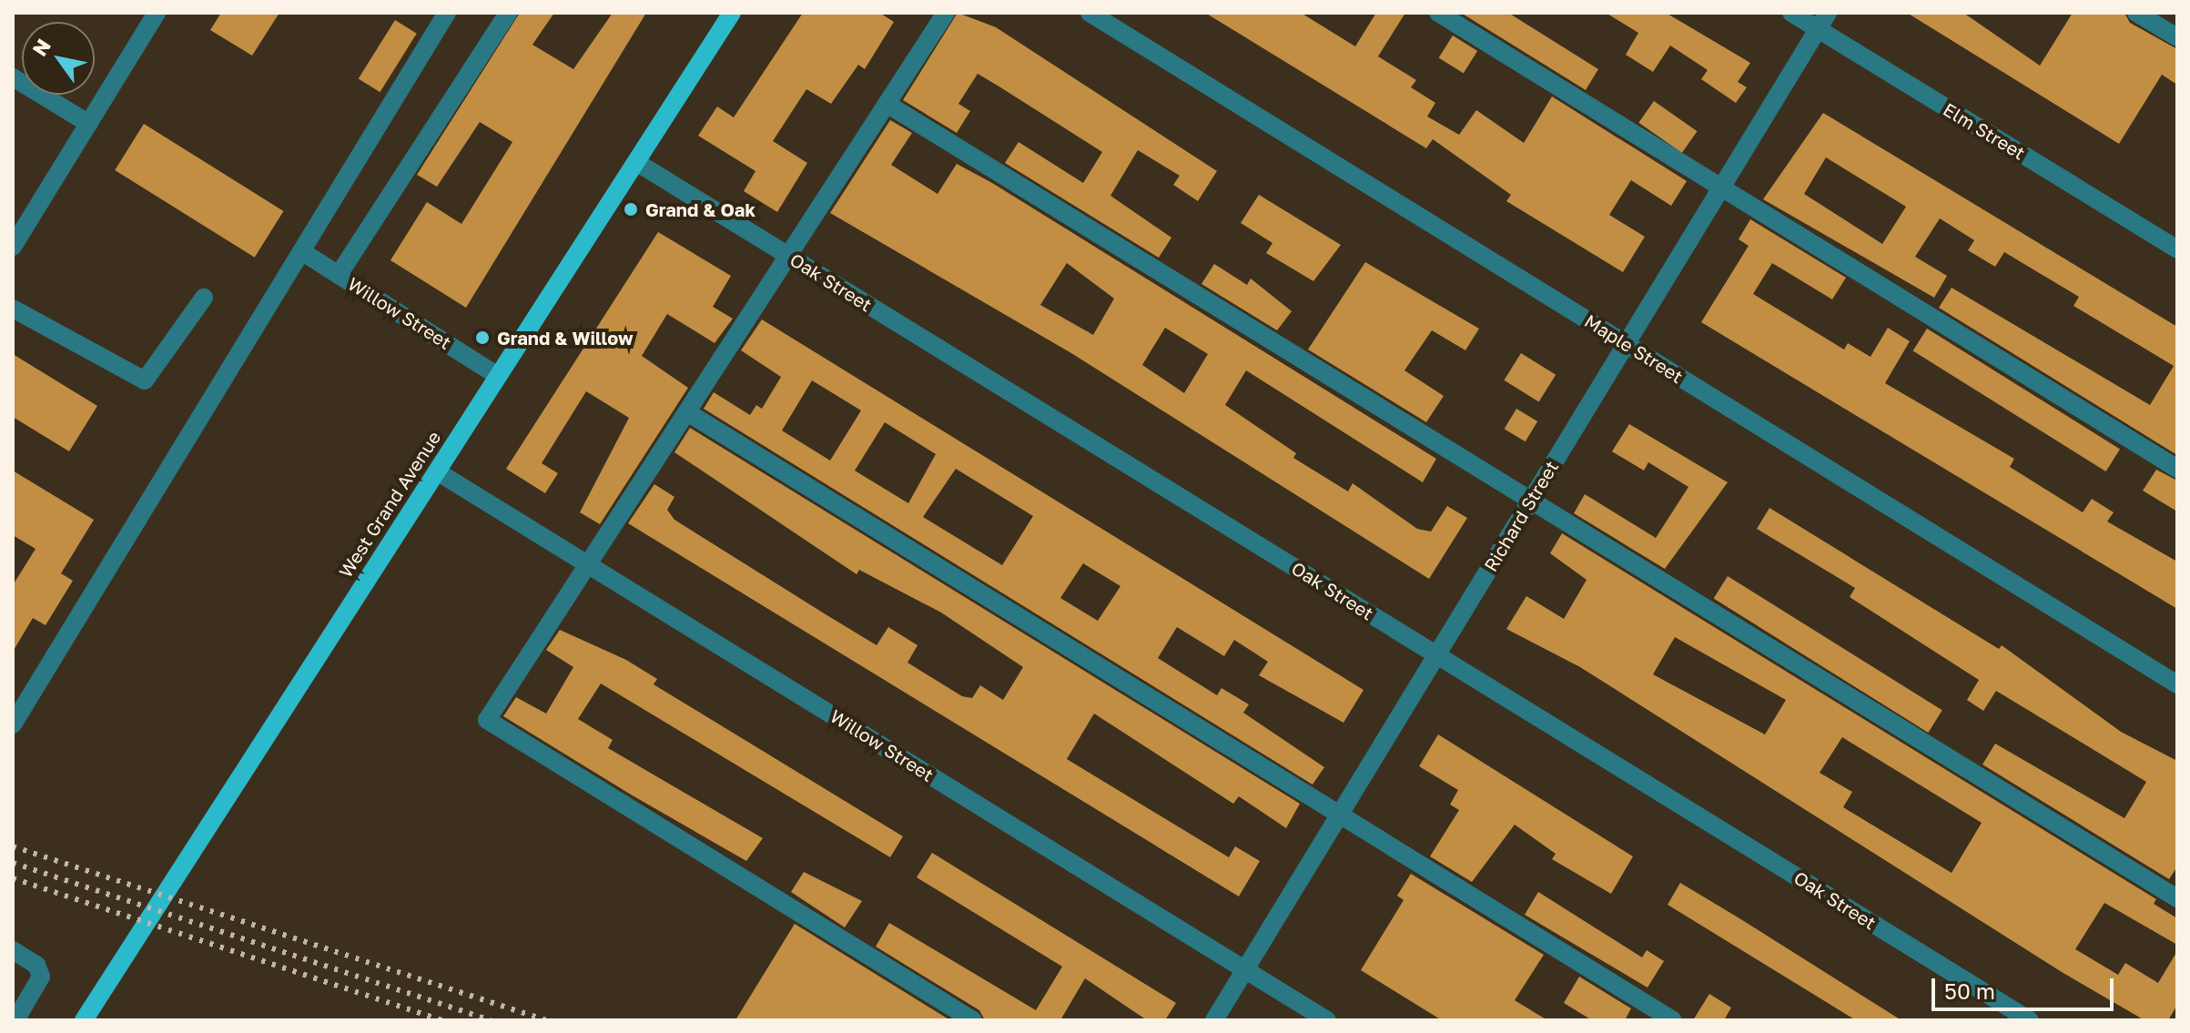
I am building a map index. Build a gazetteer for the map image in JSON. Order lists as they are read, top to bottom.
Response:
{
  "streets": {
    "main road": ["West Grand Avenue"],
    "street": [
      "Elm Street",
      "Oak Street",
      "Willow Street",
      "Maple Street",
      "Richard Street"
    ]
  },
  "crossings": [
    ["Elm Street", "Richard Street"],
    ["Oak Street", "West Grand Avenue"],
    ["Oak Street", "Richard Street"],
    ["Willow Street", "West Grand Avenue"],
    ["Willow Street", "Richard Street"],
    ["Maple Street", "Richard Street"]
  ],
  "places": ["Grand & Oak", "Grand & Willow"],
  "scale_bar": "50 m",
  "north": "top left"
}
